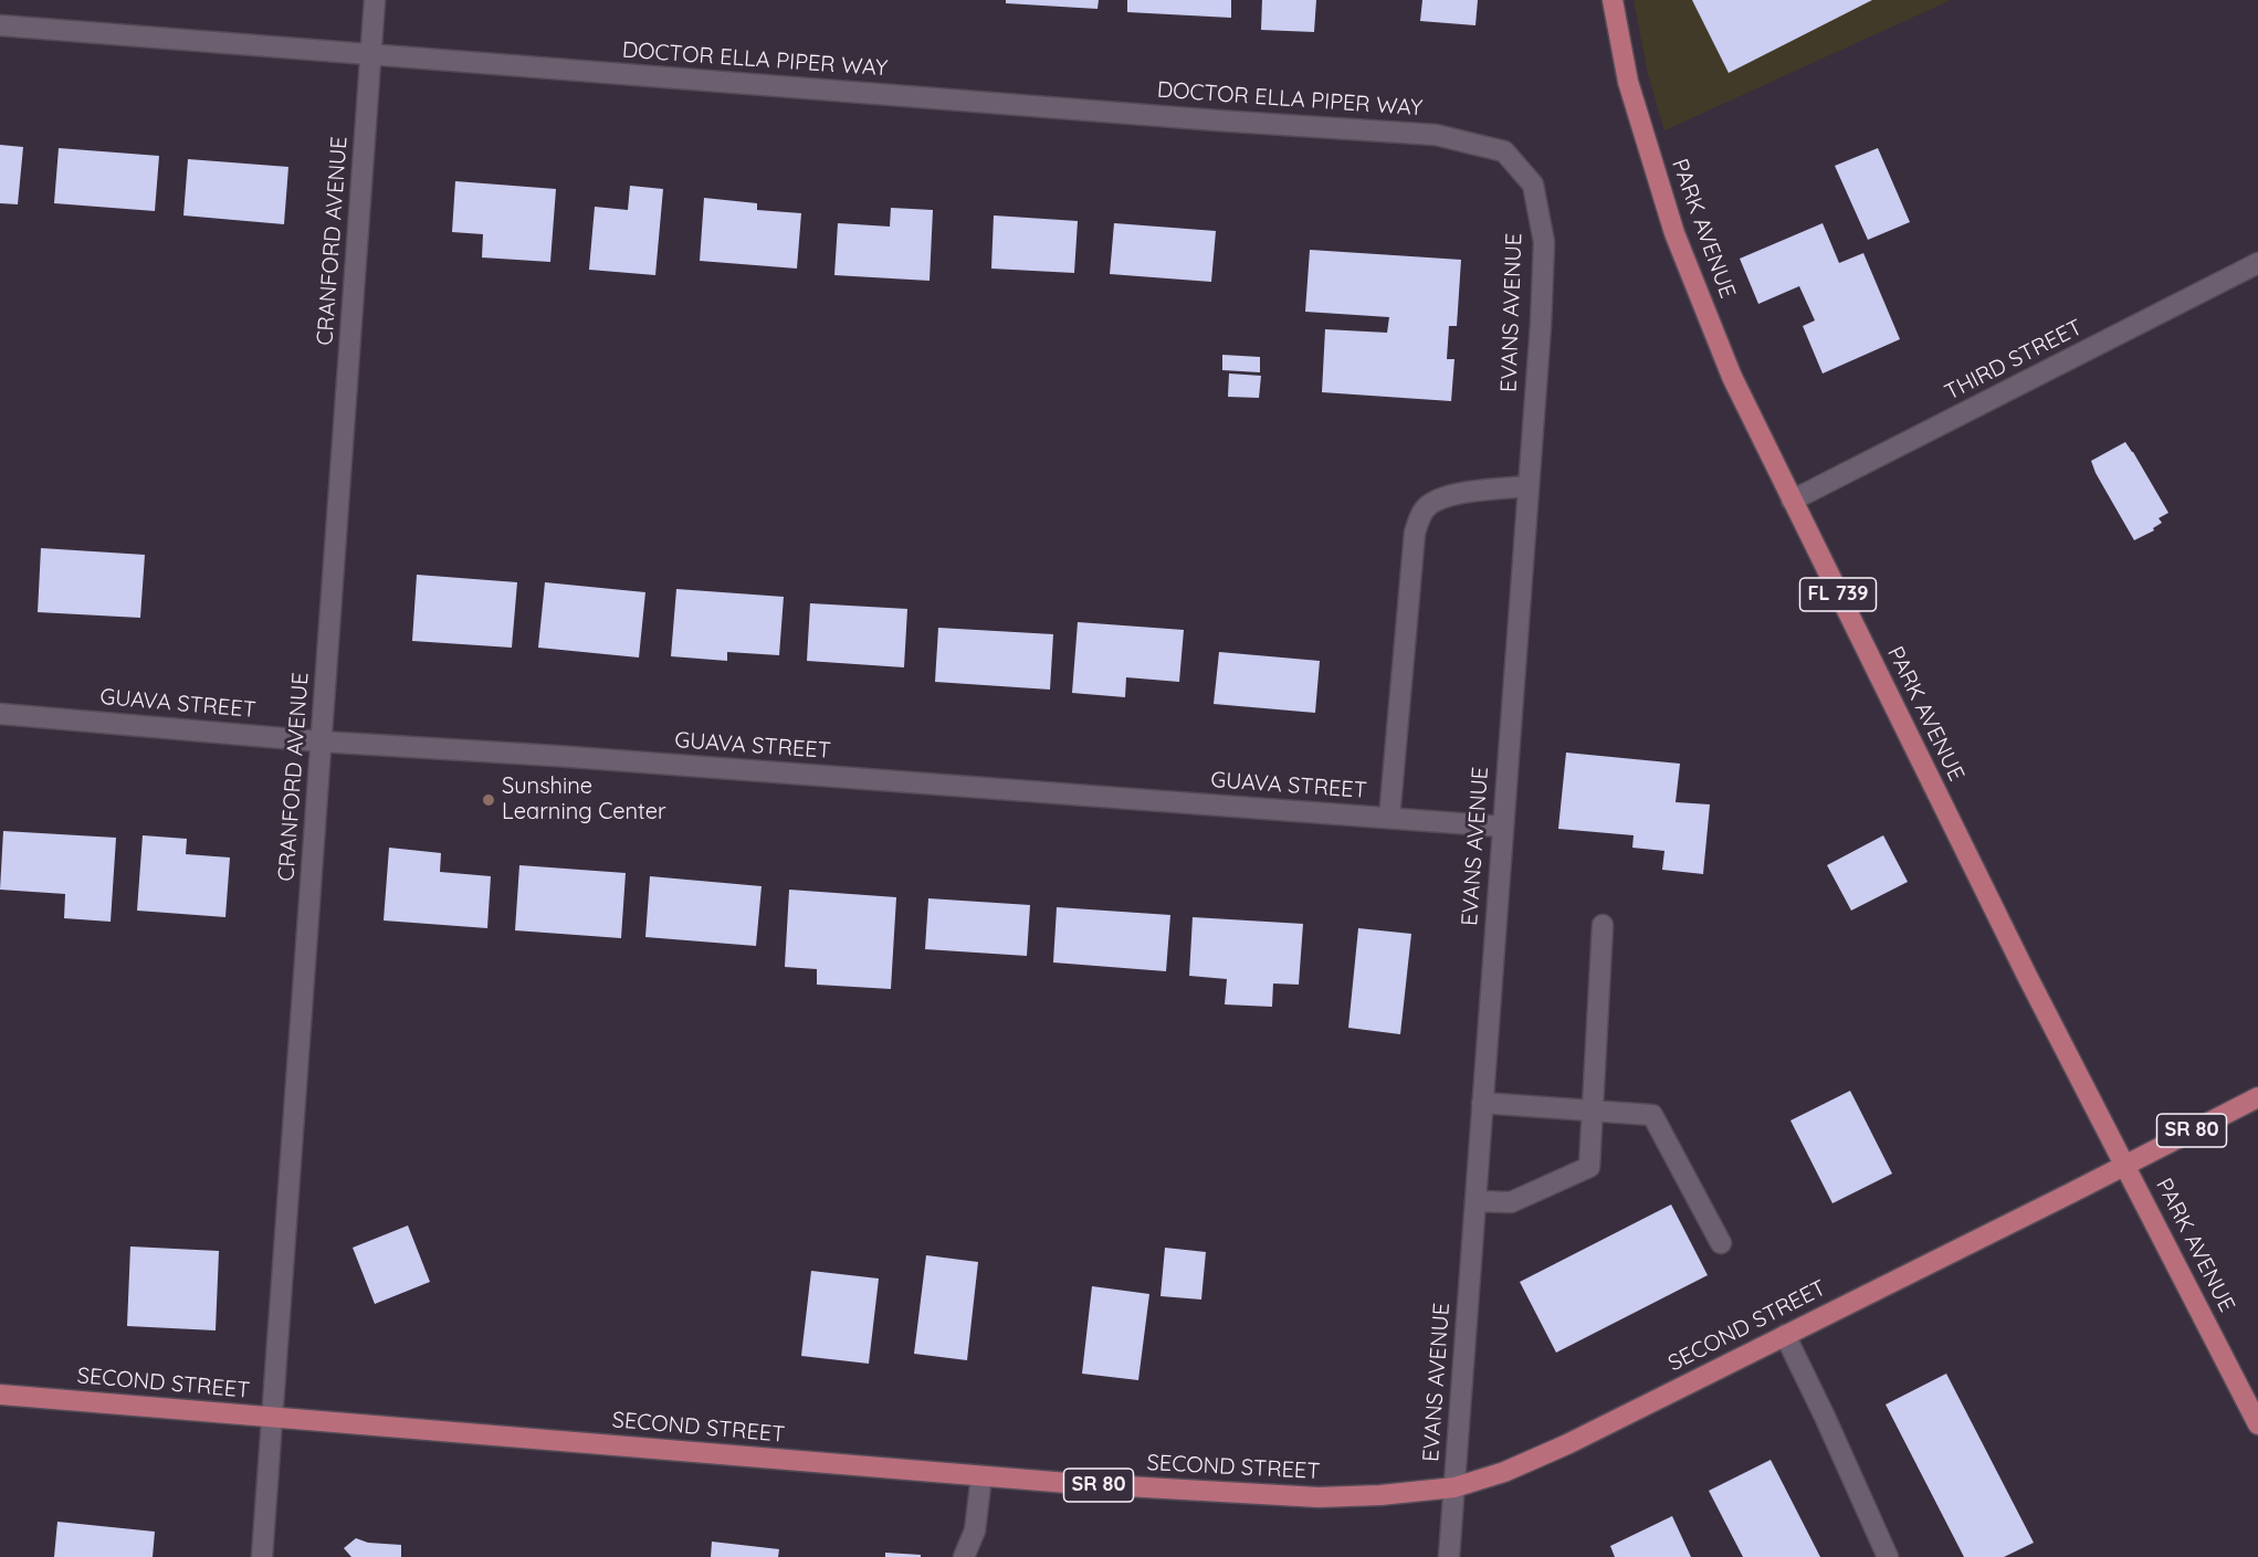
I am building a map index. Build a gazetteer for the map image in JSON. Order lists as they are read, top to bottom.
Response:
{
  "streets": {
    "main road": [
      "PARK AVENUE",
      "FL 739",
      "SR 80",
      "SECOND STREET"
    ],
    "street": [
      "DOCTOR ELLA PIPER WAY",
      "CRANFORD AVENUE",
      "EVANS AVENUE",
      "THIRD STREET",
      "GUAVA STREET"
    ]
  },
  "crossings": [
    ["DOCTOR ELLA PIPER WAY", "CRANFORD AVENUE"],
    ["DOCTOR ELLA PIPER WAY", "EVANS AVENUE"],
    ["PARK AVENUE", "THIRD STREET"],
    ["PARK AVENUE", "SECOND STREET"],
    ["CRANFORD AVENUE", "GUAVA STREET"],
    ["CRANFORD AVENUE", "SECOND STREET"],
    ["EVANS AVENUE", "GUAVA STREET"],
    ["EVANS AVENUE", "SECOND STREET"]
  ],
  "places": ["Sunshine Learning Center"]
}
